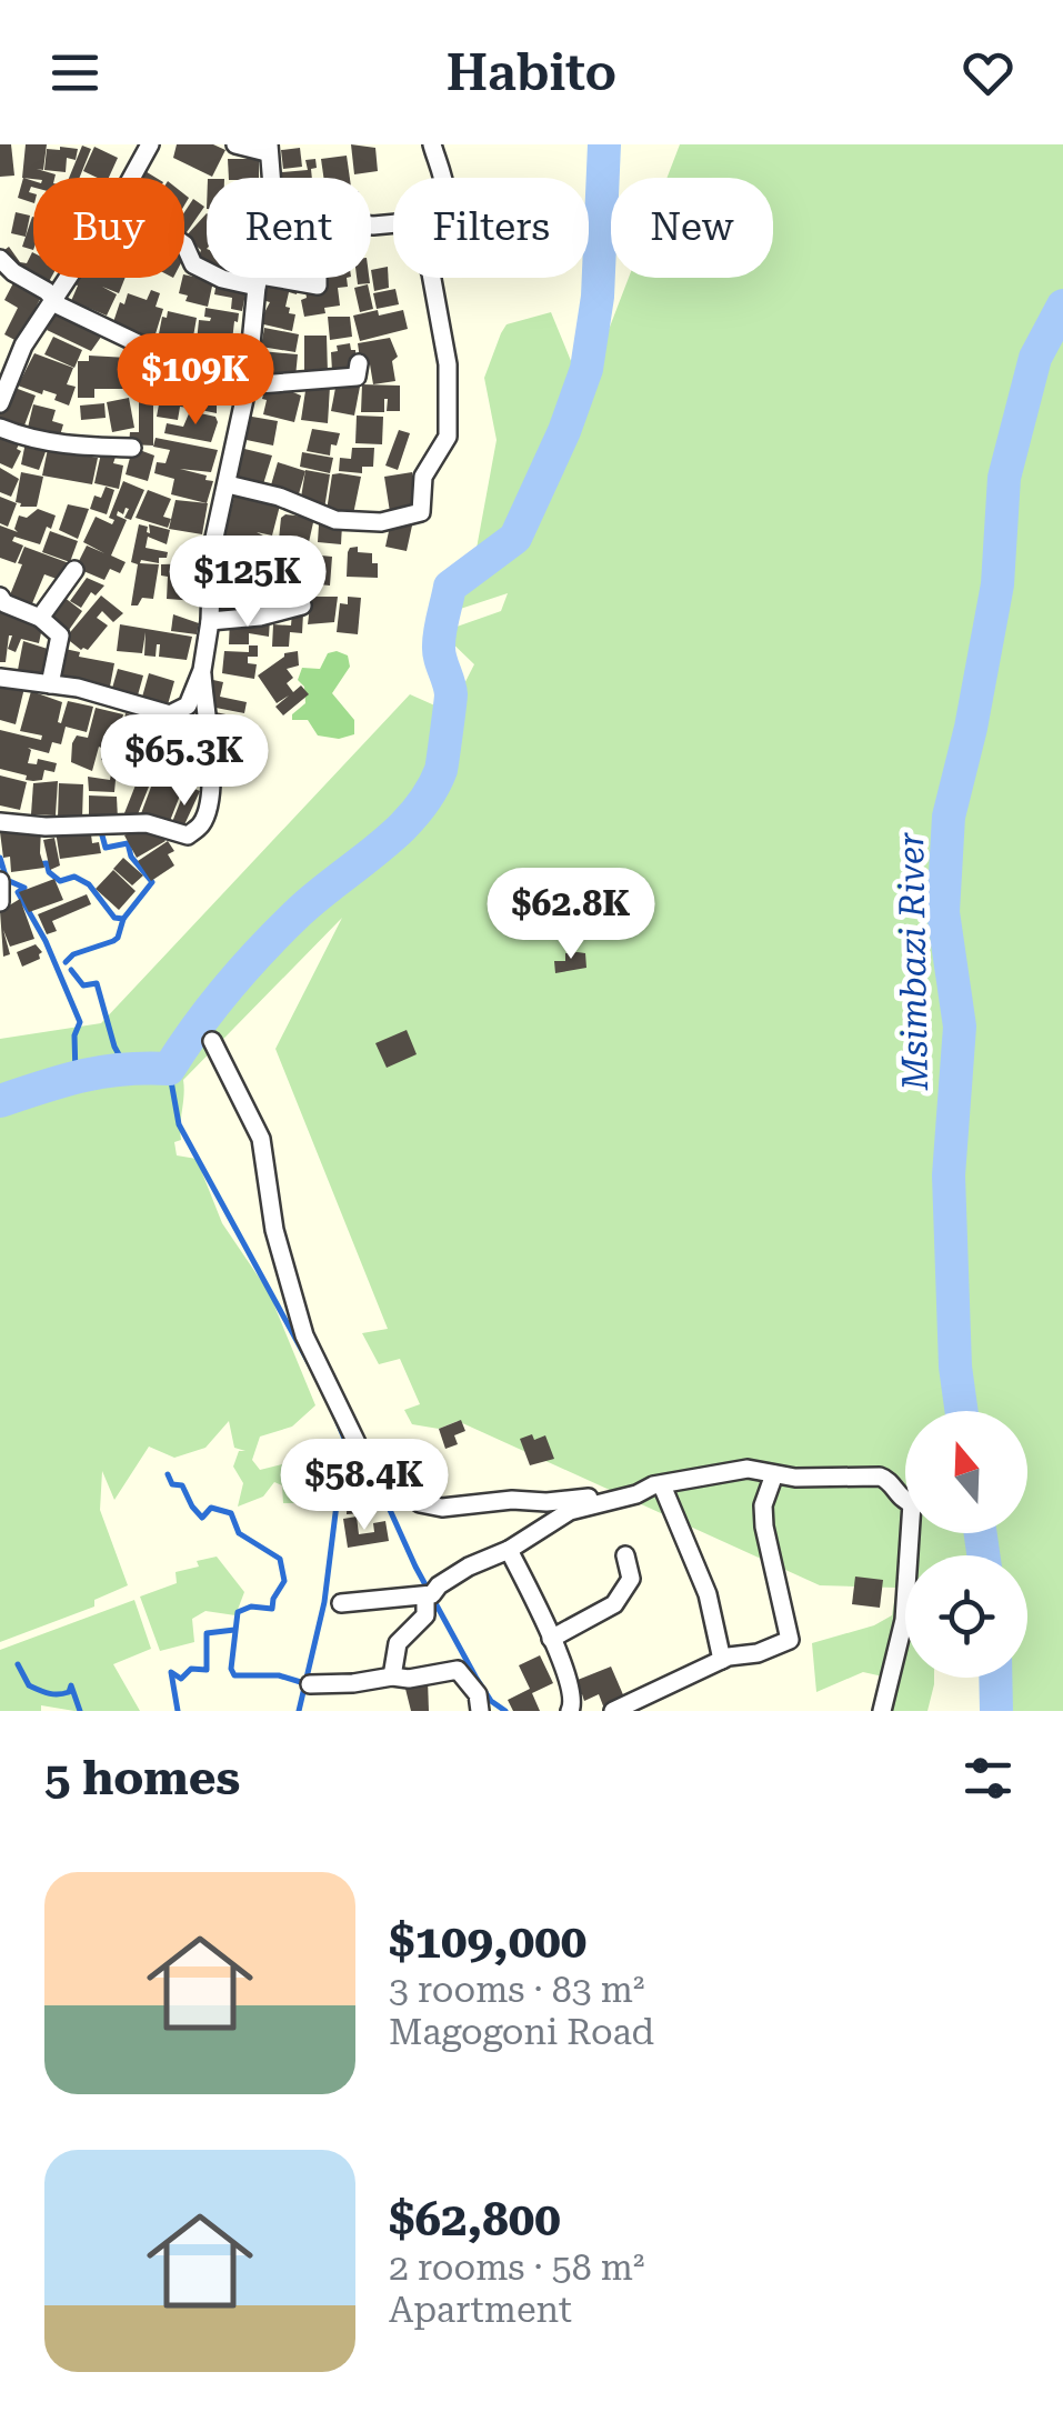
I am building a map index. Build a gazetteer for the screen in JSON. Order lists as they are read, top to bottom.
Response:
{
  "water": ["Msimbazi River"],
  "north": "top",
  "page": {
    "header": "Habito",
    "chip": [
      "Buy",
      "Rent",
      "Filters",
      "New"
    ],
    "price": [
      "$109K",
      "$125K",
      "$65.3K",
      "$62.8K",
      "$58.4K"
    ],
    "heading": "5 homes",
    "list": [
      {
        "name": "$109,000",
        "note": "3 rooms · 83 m² · Magogoni Road"
      },
      {
        "name": "$62,800",
        "note": "2 rooms · 58 m² · Apartment"
      }
    ]
  }
}
